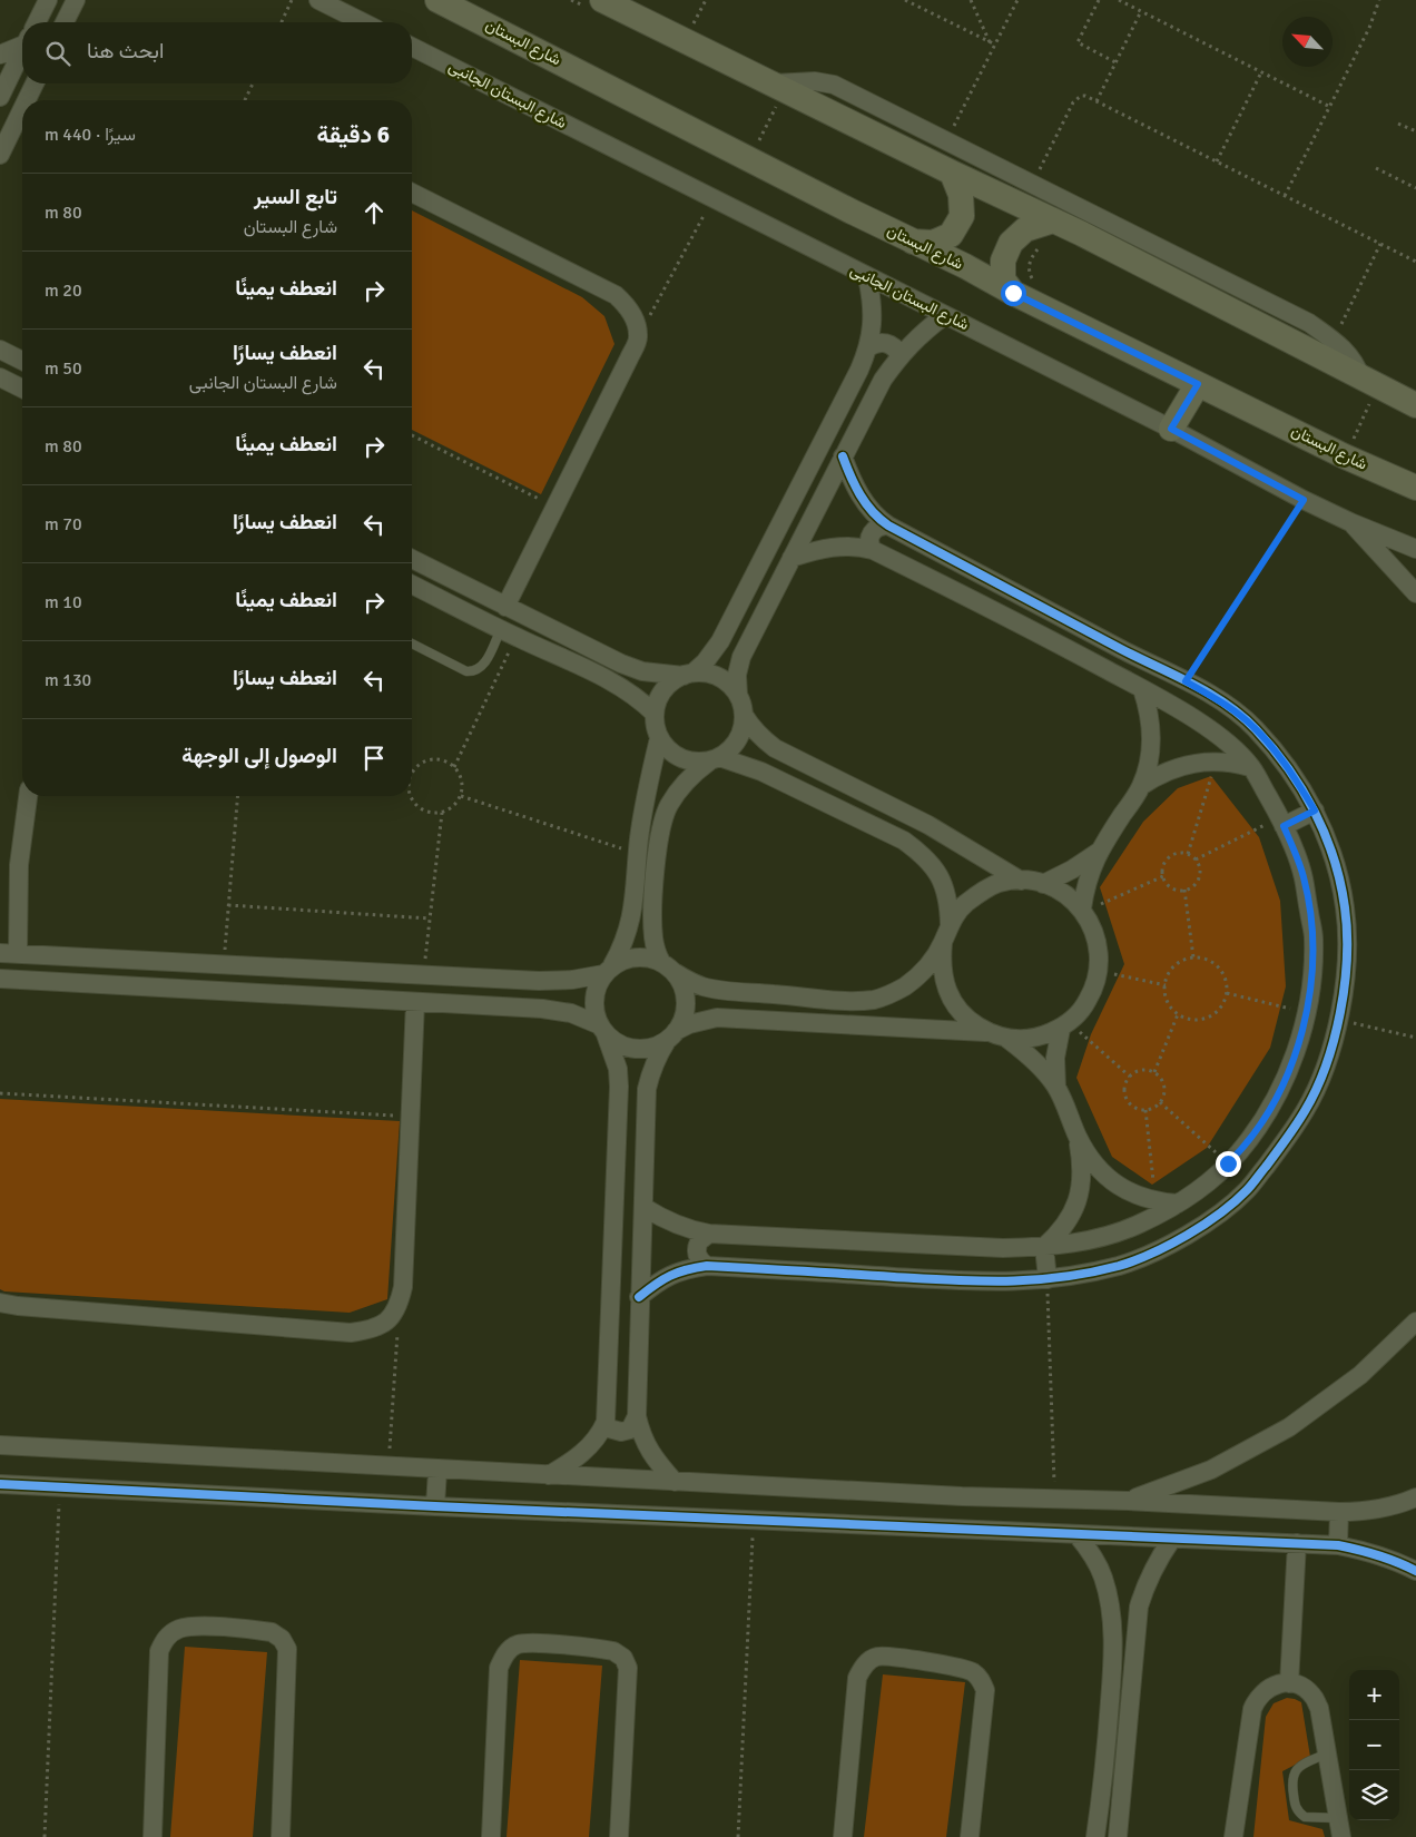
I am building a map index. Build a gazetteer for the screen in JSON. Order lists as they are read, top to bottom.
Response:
{
  "streets": {
    "street": ["شارع البستان", "شارع البستان الجانبى"]
  },
  "north": "top left",
  "page": {
    "search": "ابحث هنا",
    "heading": ["6 دقيقة", "سيرًا · 440 m"],
    "list": [
      ["تابع السير", "شارع البستان", "80 m"],
      ["انعطف يمينًا", "20 m"],
      ["انعطف يسارًا", "شارع البستان الجانبى", "50 m"],
      ["انعطف يمينًا", "80 m"],
      ["انعطف يسارًا", "70 m"],
      ["انعطف يمينًا", "10 m"],
      ["انعطف يسارًا", "130 m"],
      "الوصول إلى الوجهة"
    ],
    "map_buttons": ["+", "−"]
  }
}
